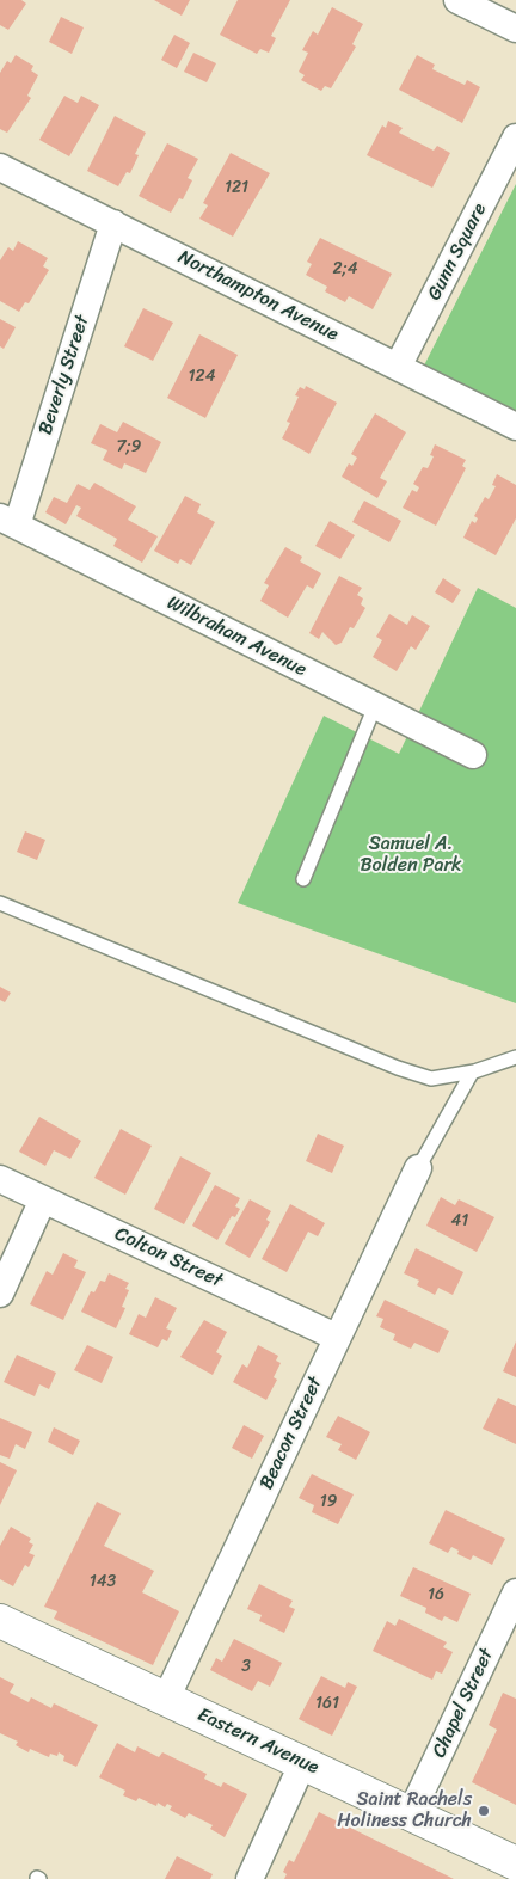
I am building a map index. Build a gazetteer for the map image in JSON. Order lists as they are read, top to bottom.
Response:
{
  "streets": {
    "street": [
      "Gunn Square",
      "Northampton Avenue",
      "Beverly Street",
      "Wilbraham Avenue",
      "Colton Street",
      "Beacon Street",
      "Chapel Street",
      "Eastern Avenue"
    ]
  },
  "crossings": [
    ["Gunn Square", "Northampton Avenue"],
    ["Northampton Avenue", "Beverly Street"],
    ["Beverly Street", "Wilbraham Avenue"],
    ["Colton Street", "Beacon Street"],
    ["Beacon Street", "Eastern Avenue"],
    ["Chapel Street", "Eastern Avenue"]
  ],
  "parks": ["Samuel A. Bolden Park"],
  "places": ["Saint Rachels Holiness Church"],
  "house_numbers": [
    "121",
    "2;4",
    "124",
    "7;9",
    "41",
    "19",
    "143",
    "16",
    "3",
    "161"
  ]
}
